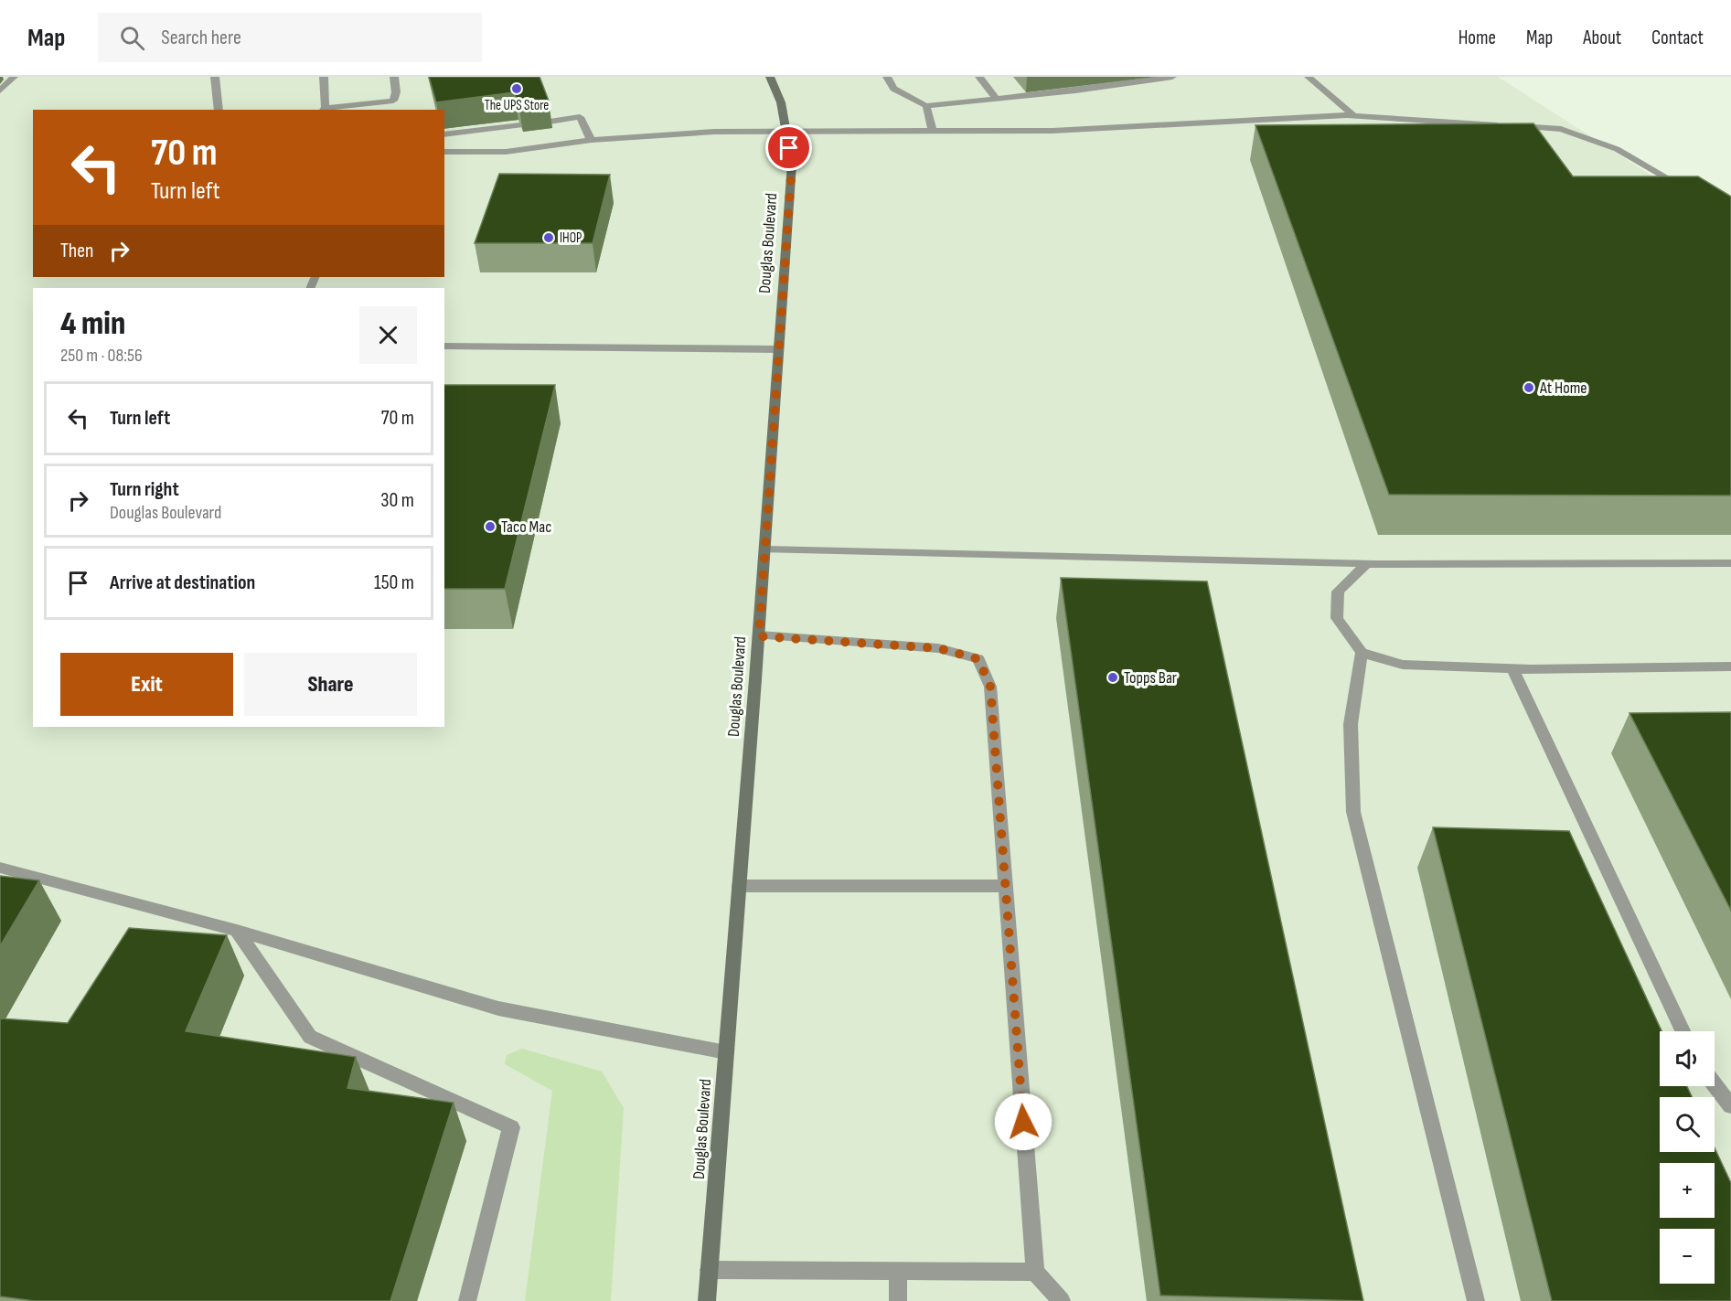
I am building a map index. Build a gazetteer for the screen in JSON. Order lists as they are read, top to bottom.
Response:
{
  "streets": {
    "main road": ["Douglas Boulevard"]
  },
  "places": [
    "The UPS Store",
    "IHOP",
    "At Home",
    "Taco Mac",
    "Topps Bar"
  ],
  "page": {
    "header": "Map",
    "search": "Search here",
    "nav": [
      "Home",
      "Map",
      "About",
      "Contact"
    ],
    "turn": ["70 m", "Turn left"],
    "then": "Then",
    "heading": ["4 min", "250 m · 08:56"],
    "list": [
      {
        "name": "Turn left",
        "value": "70 m"
      },
      {
        "name": "Turn right",
        "note": "Douglas Boulevard",
        "value": "30 m"
      },
      {
        "name": "Arrive at destination",
        "value": "150 m"
      }
    ],
    "buttons": ["Exit", "Share"],
    "map_buttons": ["+", "−"]
  }
}
